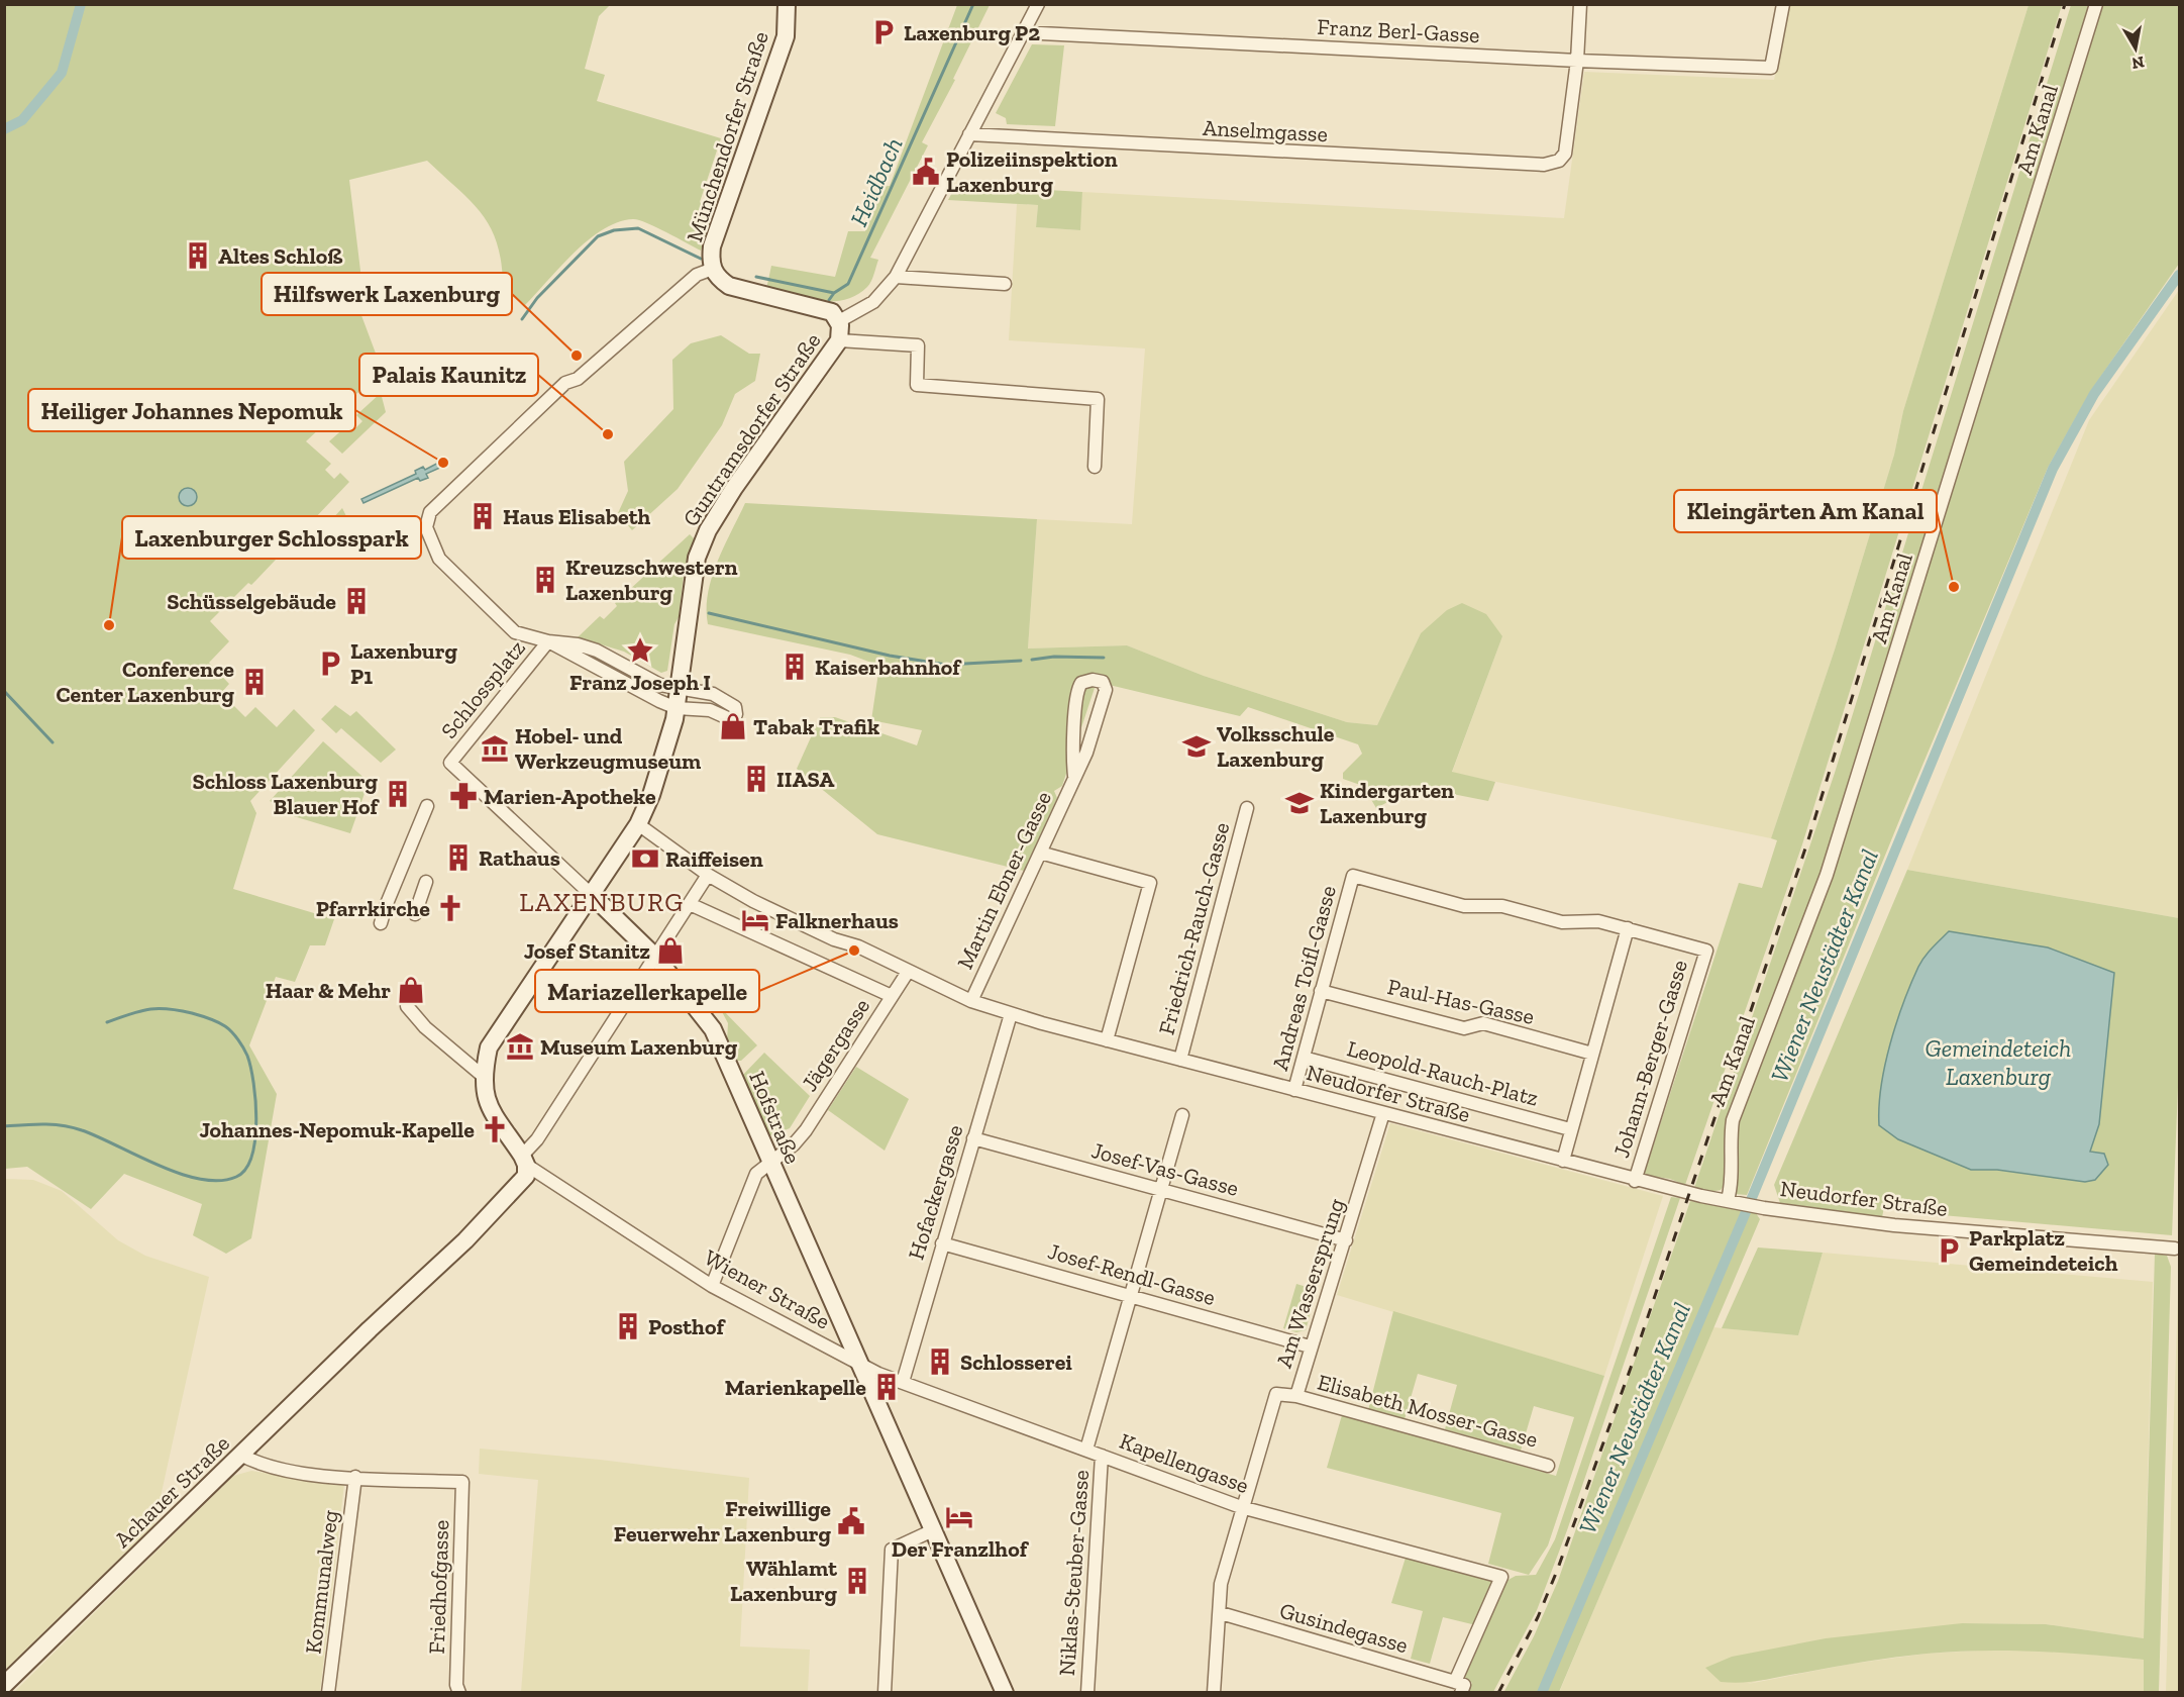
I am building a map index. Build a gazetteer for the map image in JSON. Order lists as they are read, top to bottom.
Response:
{
  "streets": {
    "main road": [
      "Münchendorfer Straße",
      "Guntramsdorfer Straße",
      "Hofstraße",
      "Wiener Straße",
      "Achauer Straße"
    ],
    "street": [
      "Franz Berl-Gasse",
      "Am Kanal",
      "Anselmgasse",
      "Schlossplatz",
      "Martin Ebner-Gasse",
      "Friedrich-Rauch-Gasse",
      "Andreas Toifl-Gasse",
      "Paul-Has-Gasse",
      "Jägergasse",
      "Johann-Berger-Gasse",
      "Leopold-Rauch-Platz",
      "Neudorfer Straße",
      "Josef-Vas-Gasse",
      "Hofackergasse",
      "Josef-Rendl-Gasse",
      "Am Wassersprung",
      "Elisabeth Mosser-Gasse",
      "Kapellengasse",
      "Niklas-Steuber-Gasse",
      "Kommunalweg",
      "Friedhofgasse",
      "Gusindegasse"
    ]
  },
  "crossings": [
    ["Franz Berl-Gasse", "Anselmgasse"],
    ["Franz Berl-Gasse", "Guntramsdorfer Straße"],
    ["Am Kanal", "Neudorfer Straße"],
    ["Anselmgasse", "Guntramsdorfer Straße"],
    ["Münchendorfer Straße", "Schlossplatz"],
    ["Guntramsdorfer Straße", "Neudorfer Straße"],
    ["Guntramsdorfer Straße", "Hofstraße"],
    ["Guntramsdorfer Straße", "Wiener Straße"],
    ["Schlossplatz", "Hofstraße"],
    ["Martin Ebner-Gasse", "Neudorfer Straße"],
    ["Friedrich-Rauch-Gasse", "Neudorfer Straße"],
    ["Andreas Toifl-Gasse", "Paul-Has-Gasse"],
    ["Andreas Toifl-Gasse", "Johann-Berger-Gasse"],
    ["Andreas Toifl-Gasse", "Leopold-Rauch-Platz"],
    ["Andreas Toifl-Gasse", "Neudorfer Straße"],
    ["Jägergasse", "Neudorfer Straße"],
    ["Jägergasse", "Hofstraße"],
    ["Jägergasse", "Wiener Straße"],
    ["Johann-Berger-Gasse", "Neudorfer Straße"],
    ["Neudorfer Straße", "Hofackergasse"],
    ["Neudorfer Straße", "Am Wassersprung"],
    ["Hofstraße", "Wiener Straße"],
    ["Hofstraße", "Kapellengasse"],
    ["Josef-Vas-Gasse", "Hofackergasse"],
    ["Josef-Vas-Gasse", "Am Wassersprung"],
    ["Josef-Vas-Gasse", "Niklas-Steuber-Gasse"],
    ["Hofackergasse", "Josef-Rendl-Gasse"],
    ["Hofackergasse", "Kapellengasse"],
    ["Josef-Rendl-Gasse", "Am Wassersprung"],
    ["Josef-Rendl-Gasse", "Niklas-Steuber-Gasse"],
    ["Am Wassersprung", "Elisabeth Mosser-Gasse"],
    ["Am Wassersprung", "Kapellengasse"],
    ["Am Wassersprung", "Gusindegasse"],
    ["Wiener Straße", "Kapellengasse"],
    ["Wiener Straße", "Achauer Straße"],
    ["Kapellengasse", "Niklas-Steuber-Gasse"],
    ["Kapellengasse", "Gusindegasse"],
    ["Kommunalweg", "Friedhofgasse"]
  ],
  "districts": ["LAXENBURG"],
  "water": ["Heidbach", "Wiener Neustädter Kanal", "Gemeindeteich Laxenburg"],
  "places": {
    "parking": ["Laxenburg P2", "Laxenburg P1", "Parkplatz Gemeindeteich"],
    "public building": ["Polizeiinspektion Laxenburg", "Freiwillige Feuerwehr Laxenburg"],
    "building": [
      "Altes Schloß",
      "Haus Elisabeth",
      "Kreuzschwestern Laxenburg",
      "Schüsselgebäude",
      "Kaiserbahnhof",
      "Conference Center Laxenburg",
      "IIASA",
      "Schloss Laxenburg Blauer Hof",
      "Rathaus",
      "Posthof",
      "Schlosserei",
      "Marienkapelle",
      "Wählamt Laxenburg"
    ],
    "other": [
      "Hilfswerk Laxenburg",
      "Palais Kaunitz",
      "Heiliger Johannes Nepomuk",
      "Kleingärten Am Kanal",
      "Laxenburger Schlosspark",
      "Mariazellerkapelle"
    ],
    "place": ["Franz Joseph I"],
    "shop": ["Tabak Trafik", "Josef Stanitz", "Haar & Mehr"],
    "school or university": ["Volksschule Laxenburg", "Kindergarten Laxenburg"],
    "museum": ["Hobel- und Werkzeugmuseum", "Museum Laxenburg"],
    "pharmacy": ["Marien-Apotheke"],
    "bank": ["Raiffeisen"],
    "church": ["Pfarrkirche", "Johannes-Nepomuk-Kapelle"],
    "hotel": ["Falknerhaus", "Der Franzlhof"]
  },
  "north": "bottom"
}
